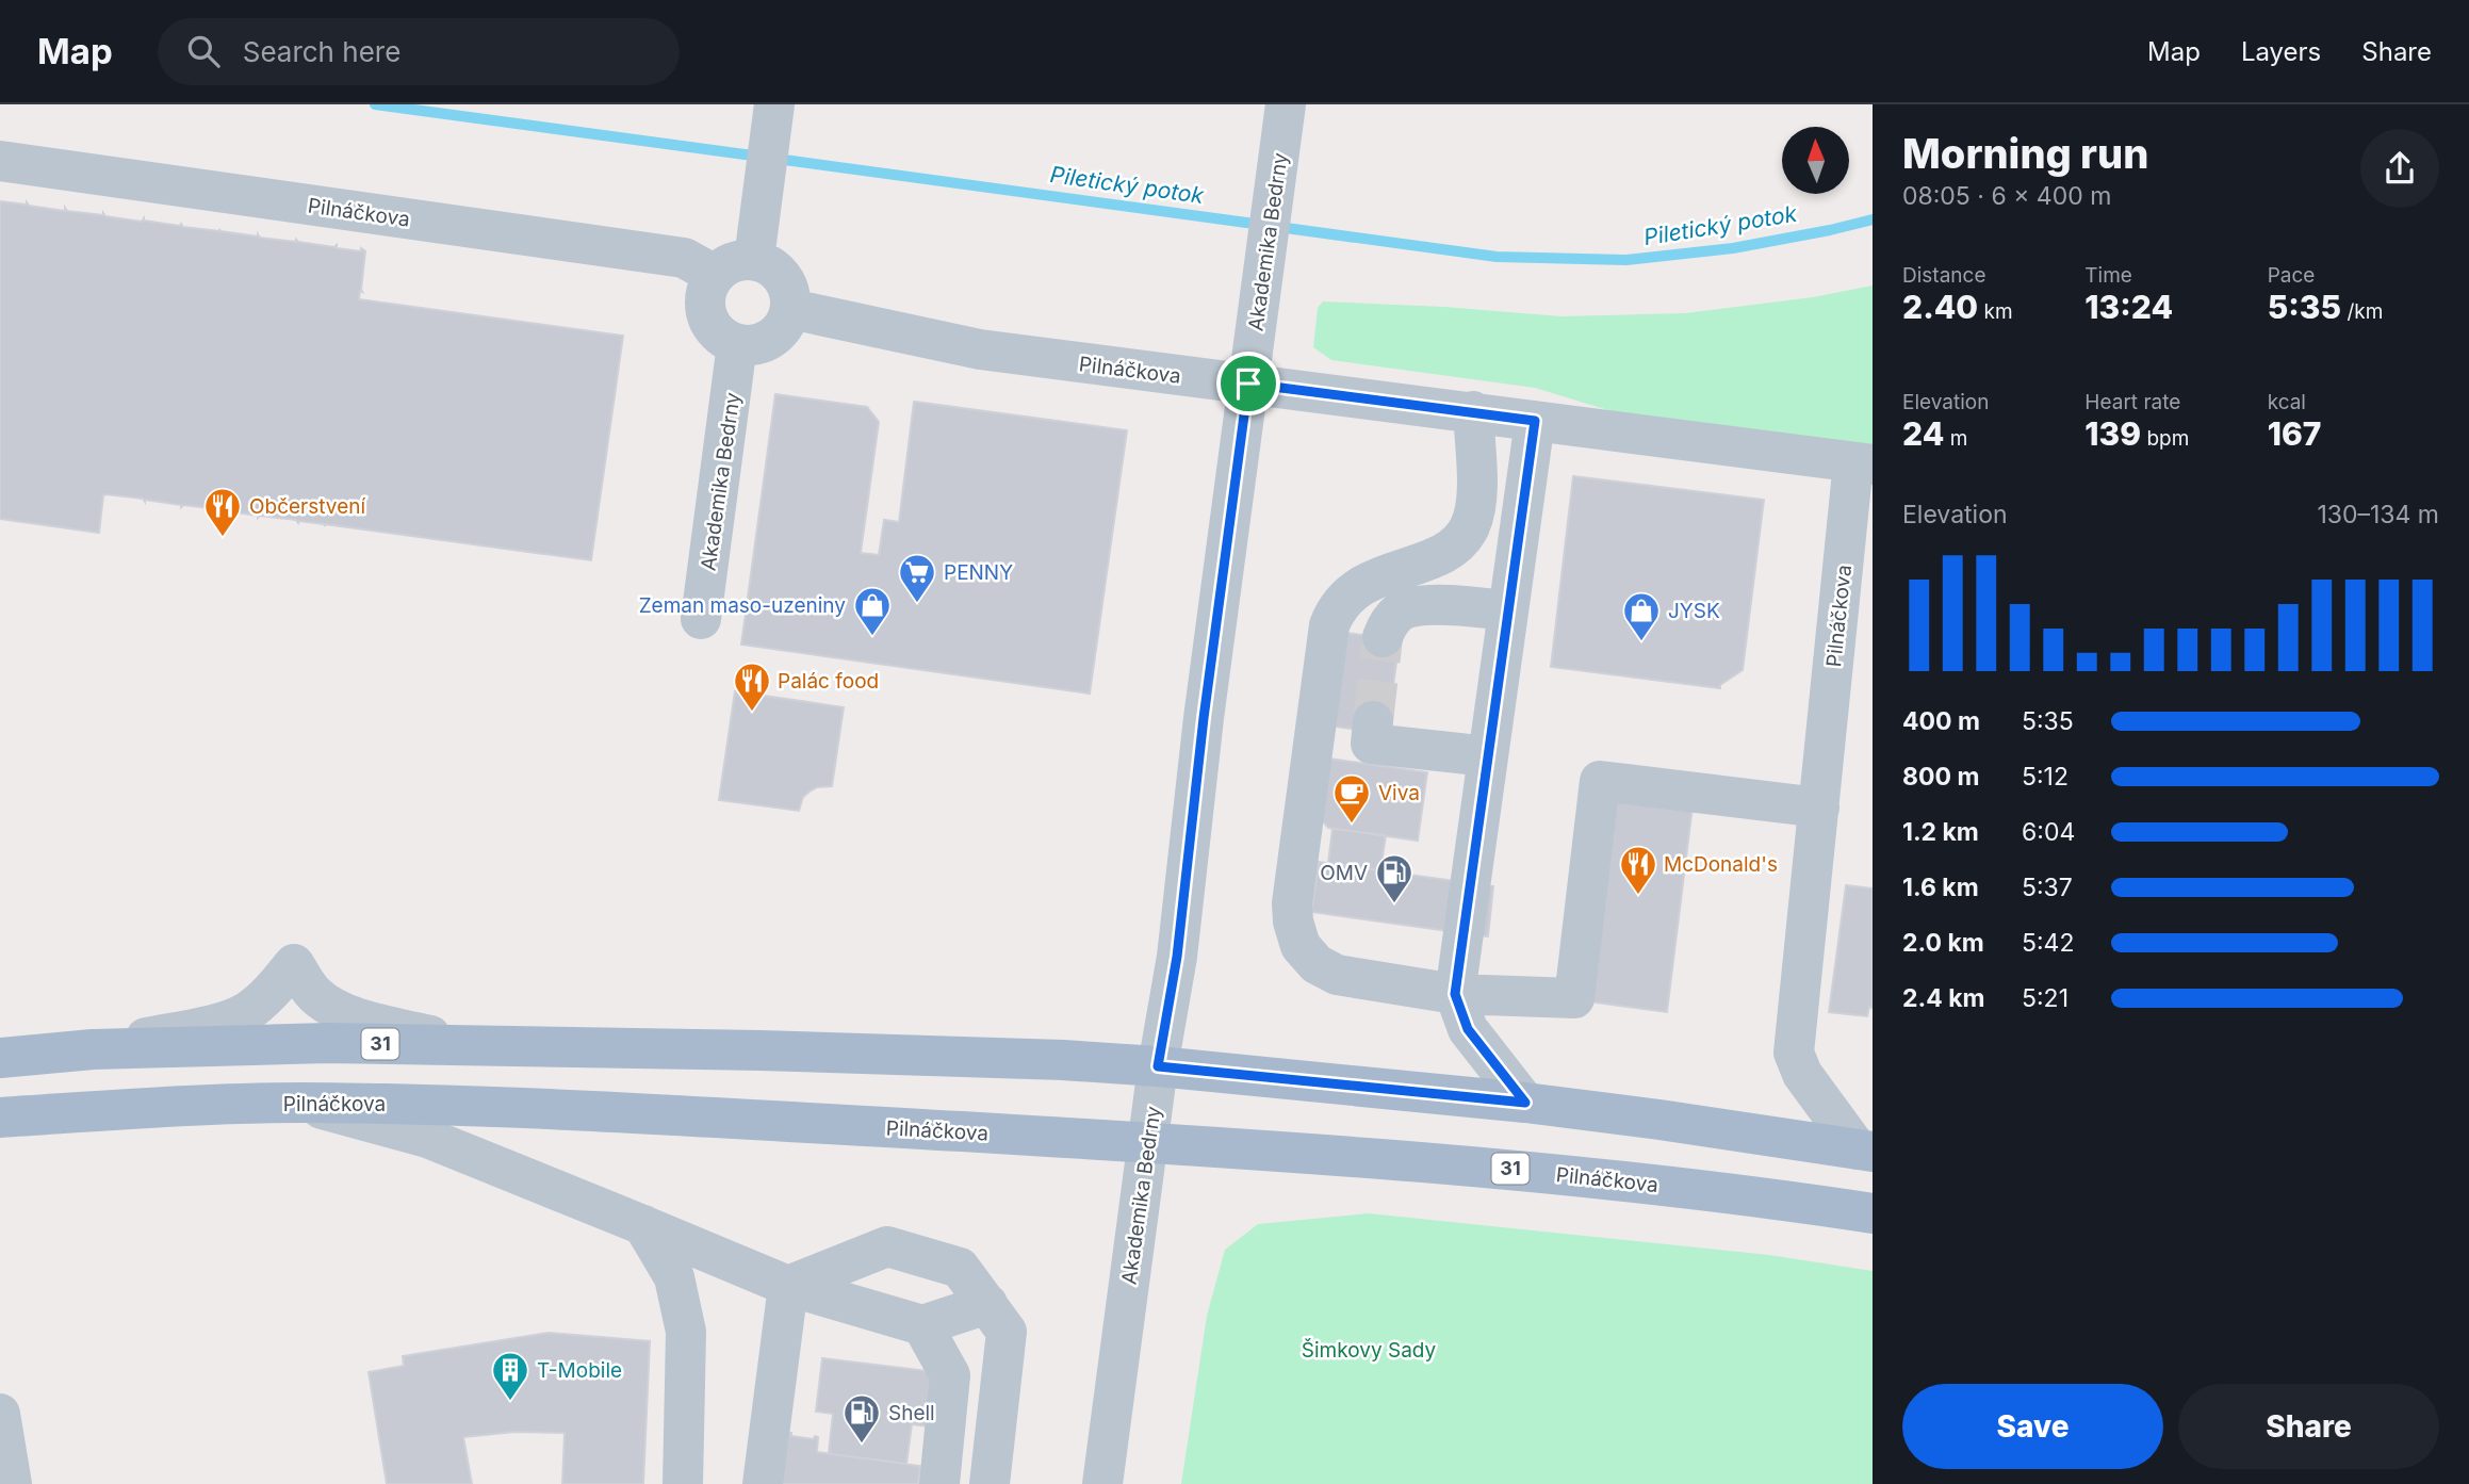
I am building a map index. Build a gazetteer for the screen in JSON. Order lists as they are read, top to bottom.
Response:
{
  "streets": {
    "main road": ["Pilnáčkova", "31"],
    "street": ["Akademika Bedrny"]
  },
  "crossings": [
    ["Pilnáčkova", "Akademika Bedrny"]
  ],
  "water": ["Piletický potok"],
  "parks": ["Šimkovy Sady"],
  "places": {
    "restaurant": ["Občerstvení", "Palác food", "McDonald's"],
    "supermarket": ["PENNY"],
    "shop": ["Zeman maso-uzeniny", "JYSK"],
    "cafe": ["Viva"],
    "fuel station": ["OMV", "Shell"],
    "building": ["T-Mobile"]
  },
  "north": "top",
  "page": {
    "header": "Map",
    "search": "Search here",
    "nav": ["Map", "Layers", "Share"],
    "heading": ["Morning run", "08:05 · 6 × 400 m"],
    "stats": [
      ["Distance", "2.40 km"],
      ["Time", "13:24"],
      ["Pace", "5:35 /km"],
      ["Elevation", "24 m"],
      ["Heart rate", "139 bpm"],
      ["kcal", "167"]
    ],
    "chart": ["Elevation", "130–134 m"],
    "list": [
      {
        "name": "400 m",
        "note": "5:35"
      },
      {
        "name": "800 m",
        "note": "5:12"
      },
      {
        "name": "1.2 km",
        "note": "6:04"
      },
      {
        "name": "1.6 km",
        "note": "5:37"
      },
      {
        "name": "2.0 km",
        "note": "5:42"
      },
      {
        "name": "2.4 km",
        "note": "5:21"
      }
    ],
    "buttons": ["Save", "Share"]
  }
}
